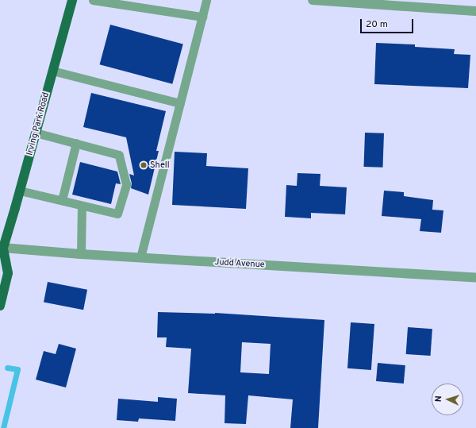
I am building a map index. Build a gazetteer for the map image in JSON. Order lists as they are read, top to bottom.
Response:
{
  "streets": {
    "main road": ["Irving Park Road"],
    "street": ["Judd Avenue"]
  },
  "crossings": [
    ["Irving Park Road", "Judd Avenue"]
  ],
  "places": ["Shell"],
  "scale_bar": "20 m",
  "north": "left"
}
